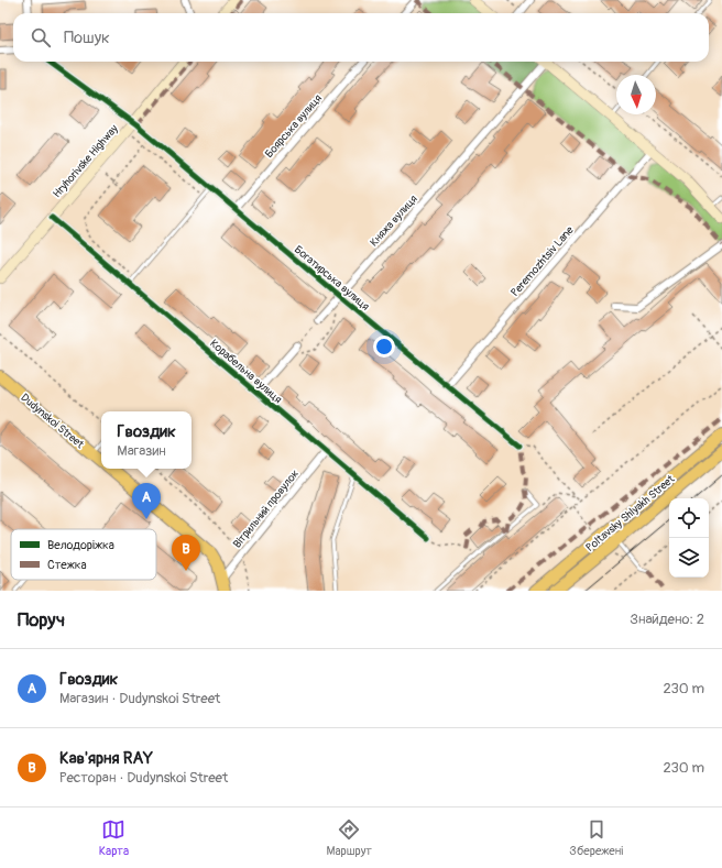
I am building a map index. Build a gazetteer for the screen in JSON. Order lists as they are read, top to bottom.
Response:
{
  "streets": {
    "main road": ["Dudynskoi Street", "Poltavsky Shlyakh Street"],
    "street": [
      "Боярська вулиця",
      "Hryhorivske Highway",
      "Княжа вулиця",
      "Peremozhtsiv Lane",
      "Богатирська вулиця",
      "Корабельна вулиця",
      "Вітрильний провулок"
    ]
  },
  "crossings": [
    ["Боярська вулиця", "Богатирська вулиця"],
    ["Hryhorivske Highway", "Богатирська вулиця"],
    ["Hryhorivske Highway", "Корабельна вулиця"],
    ["Княжа вулиця", "Богатирська вулиця"],
    ["Peremozhtsiv Lane", "Богатирська вулиця"],
    ["Корабельна вулиця", "Вітрильний провулок"],
    ["Dudynskoi Street", "Вітрильний провулок"]
  ],
  "legend": ["Велодоріжка", "Стежка"],
  "north": "bottom",
  "page": {
    "search": "Пошук",
    "popup": ["Гвоздик", "Магазин"],
    "pins": ["A", "B"],
    "heading": ["Поруч", "Знайдено: 2"],
    "list": [
      {
        "mark": "A",
        "name": "Гвоздик",
        "note": "Магазин · Dudynskoi Street",
        "value": "230 m"
      },
      {
        "mark": "B",
        "name": "Кав'ярня RAY",
        "note": "Ресторан · Dudynskoi Street",
        "value": "230 m"
      }
    ],
    "nav": ["Карта", "Маршрут", "Збережені"]
  }
}
